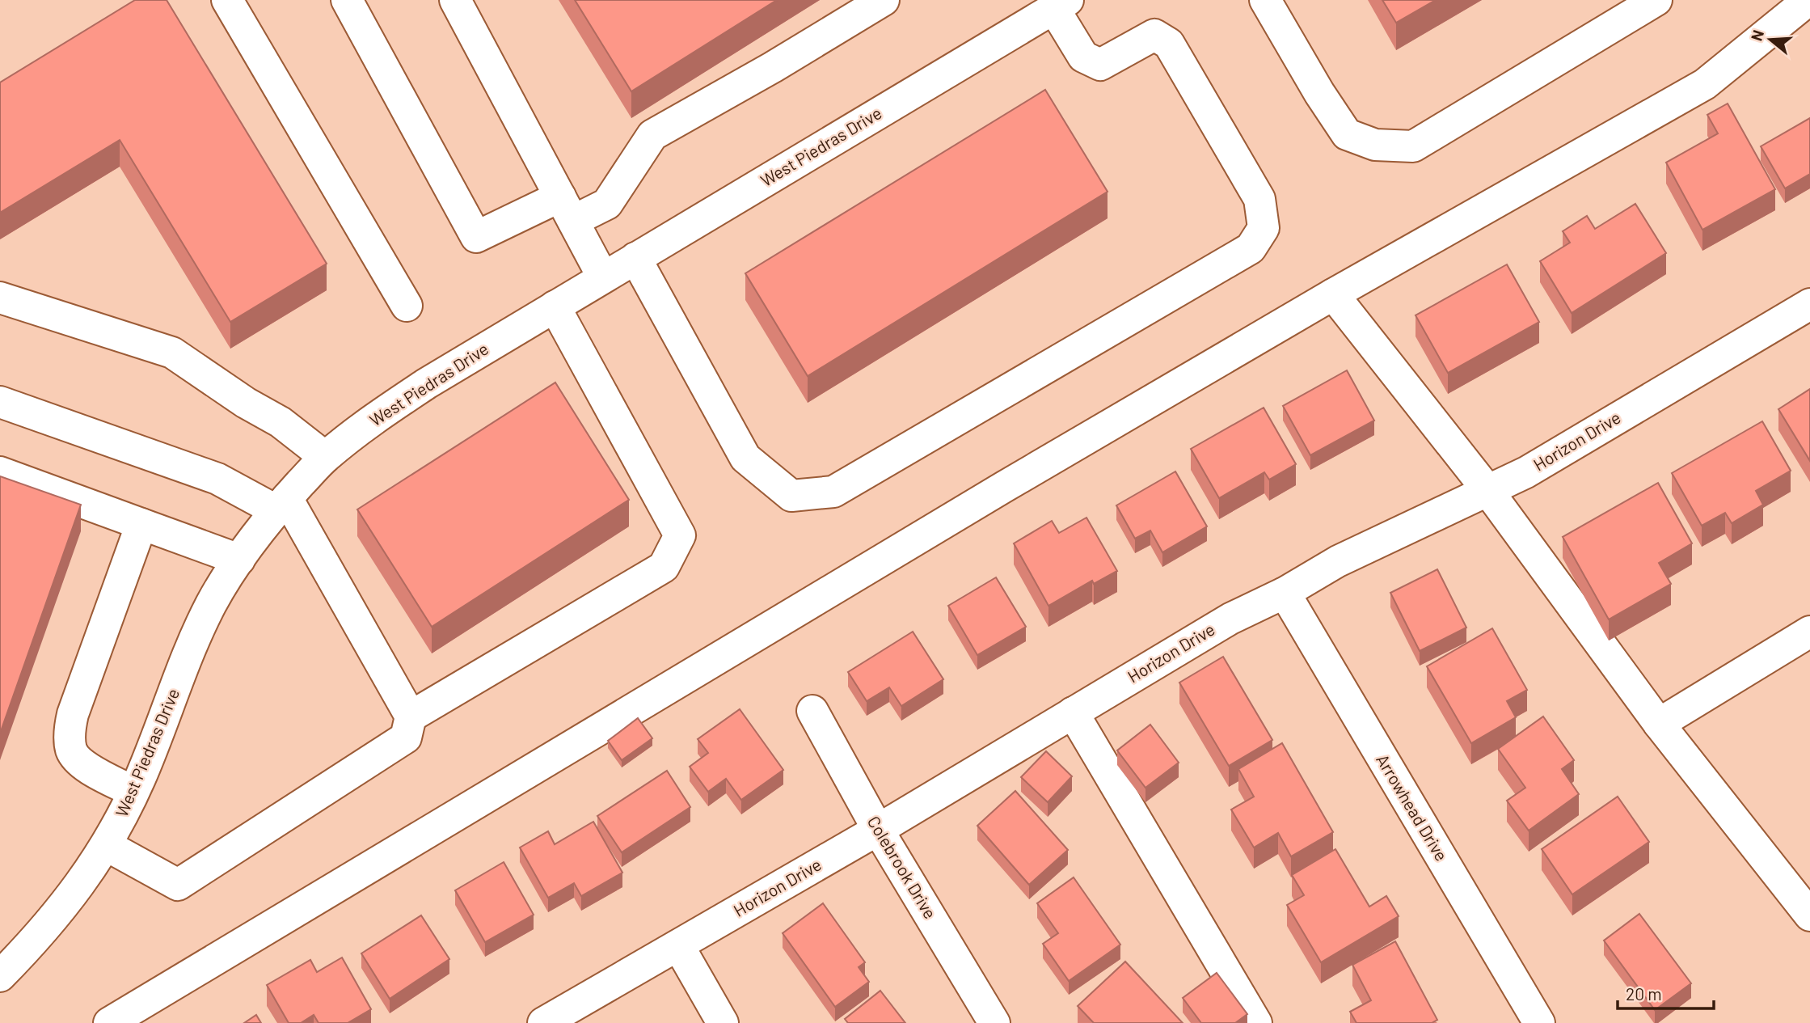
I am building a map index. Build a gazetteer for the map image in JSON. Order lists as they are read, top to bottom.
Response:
{
  "streets": {
    "street": [
      "West Piedras Drive",
      "Horizon Drive",
      "Arrowhead Drive",
      "Colebrook Drive"
    ]
  },
  "crossings": [
    ["Horizon Drive", "Arrowhead Drive"],
    ["Horizon Drive", "Colebrook Drive"]
  ],
  "scale_bar": "20 m",
  "north": "left"
}
